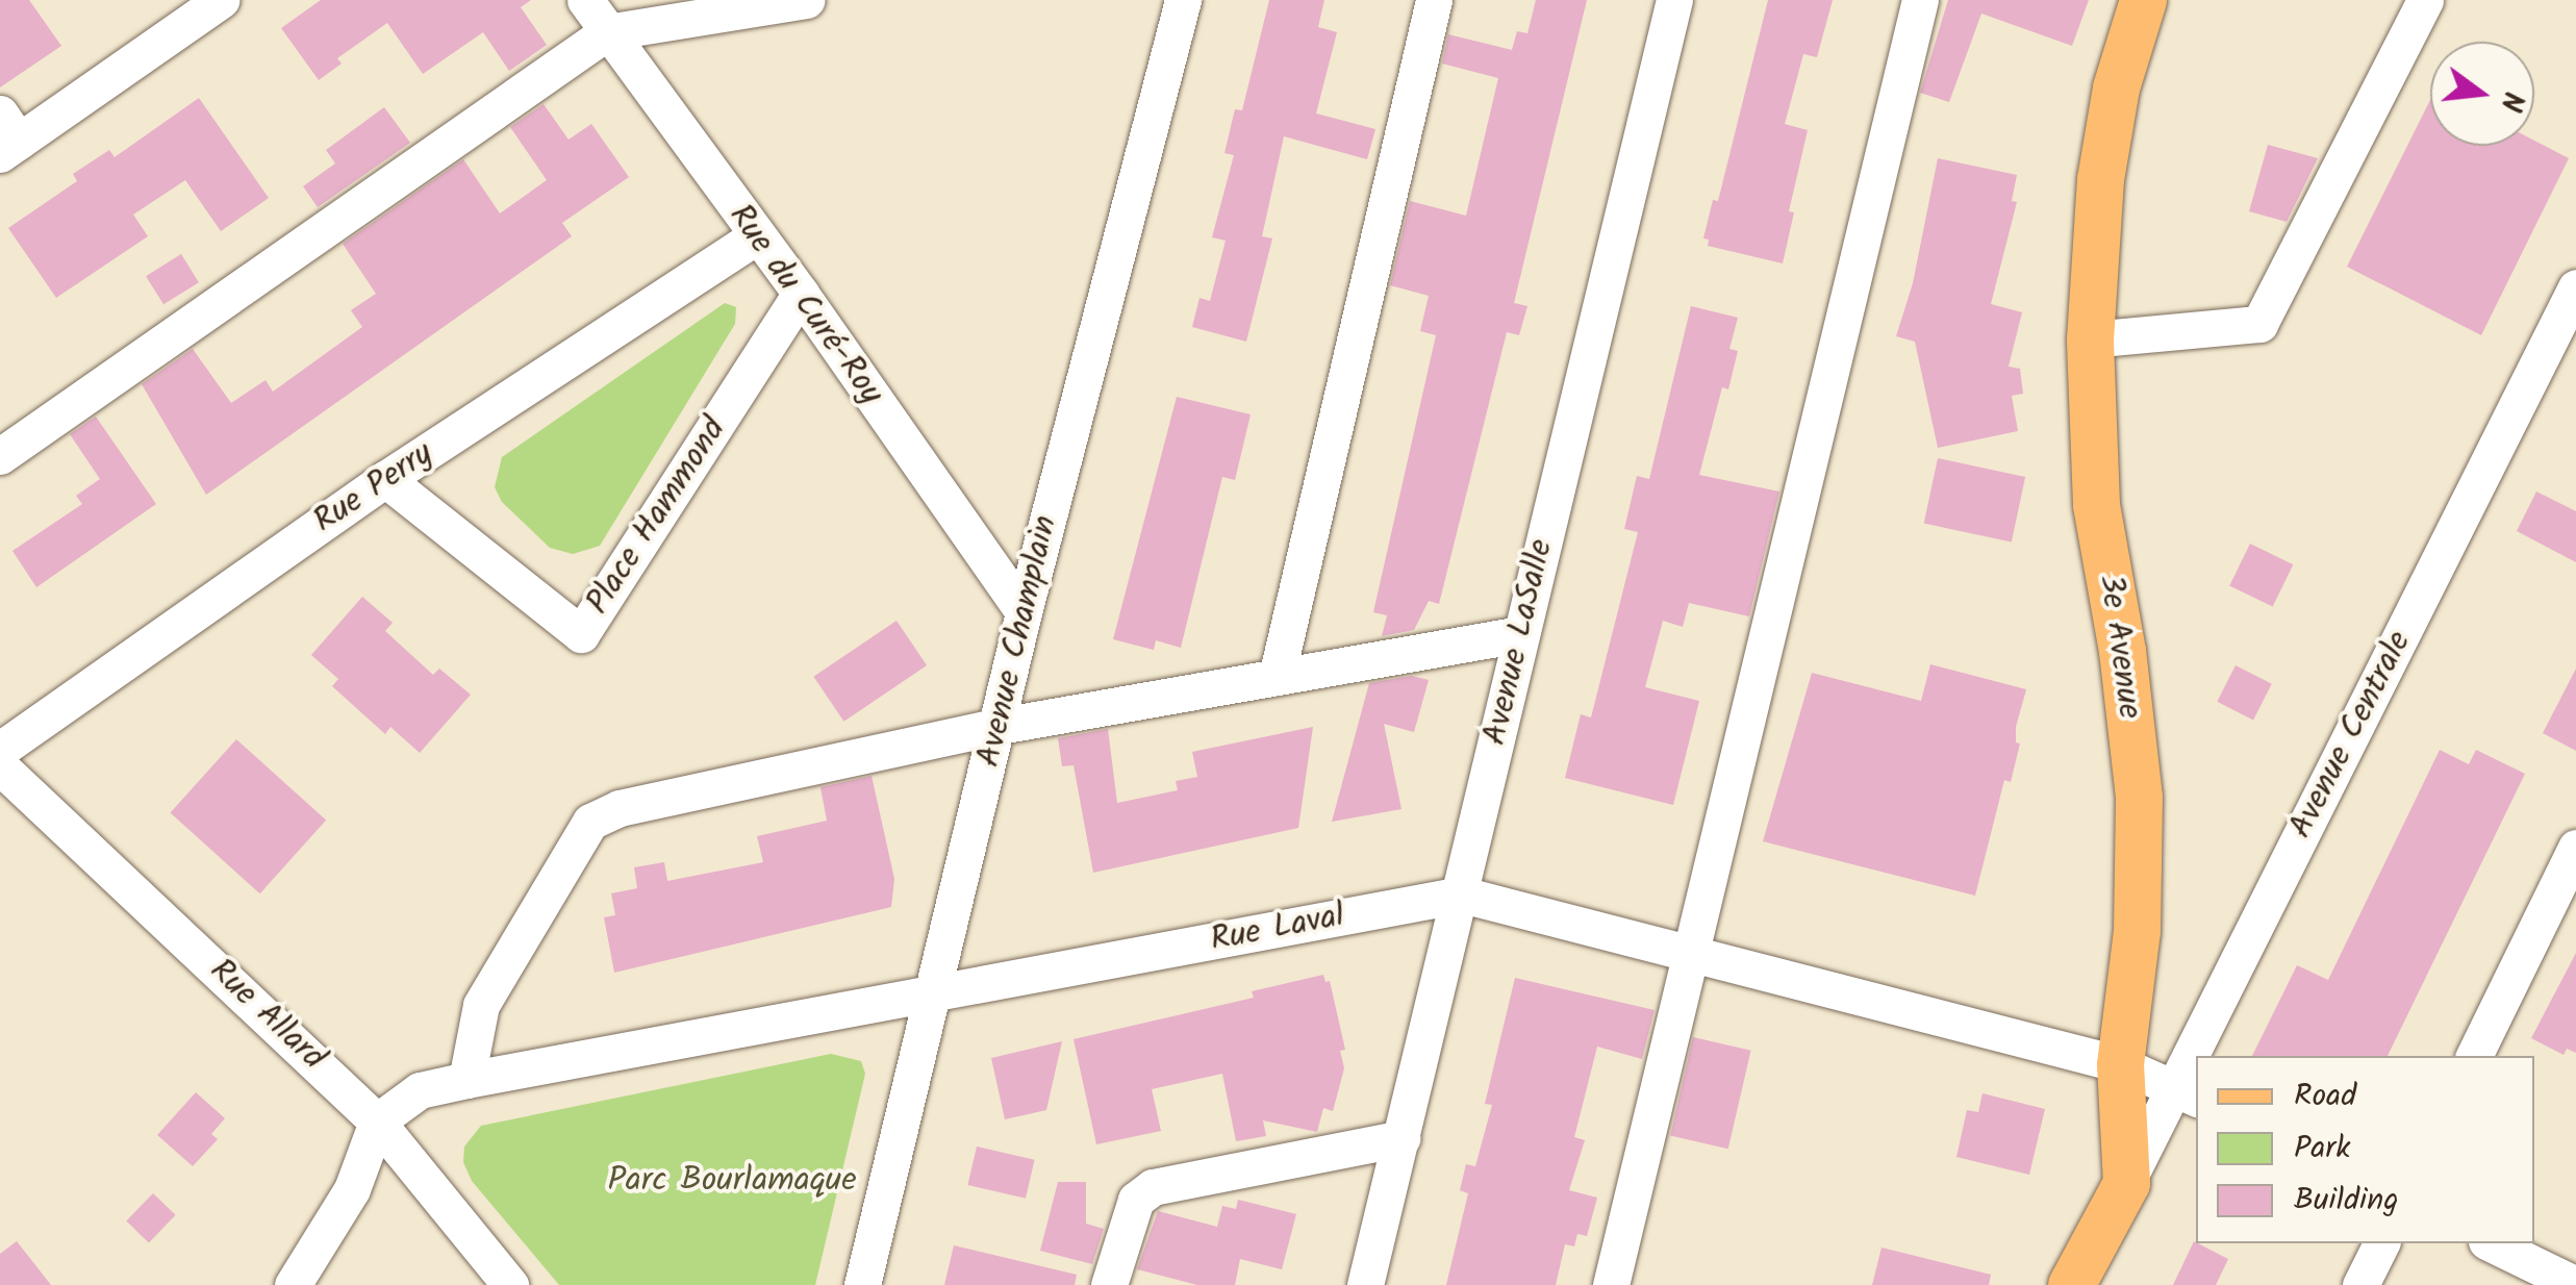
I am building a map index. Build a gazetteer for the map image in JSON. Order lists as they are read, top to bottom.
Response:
{
  "streets": {
    "main road": ["3e Avenue"],
    "street": [
      "Rue du Curé-Roy",
      "Rue Perry",
      "Place Hammond",
      "Avenue Champlain",
      "Avenue LaSalle",
      "Avenue Centrale",
      "Rue Laval",
      "Rue Allard"
    ]
  },
  "crossings": [
    ["Rue du Curé-Roy", "Rue Perry"],
    ["Rue du Curé-Roy", "Place Hammond"],
    ["Rue du Curé-Roy", "Avenue Champlain"],
    ["Rue Perry", "Place Hammond"],
    ["Avenue Champlain", "Rue Laval"],
    ["Avenue LaSalle", "Rue Laval"],
    ["3e Avenue", "Avenue Centrale"],
    ["3e Avenue", "Rue Laval"],
    ["Avenue Centrale", "Rue Laval"],
    ["Rue Laval", "Rue Allard"]
  ],
  "parks": ["Parc Bourlamaque"],
  "legend": ["Road", "Park", "Building"],
  "north": "right"
}
